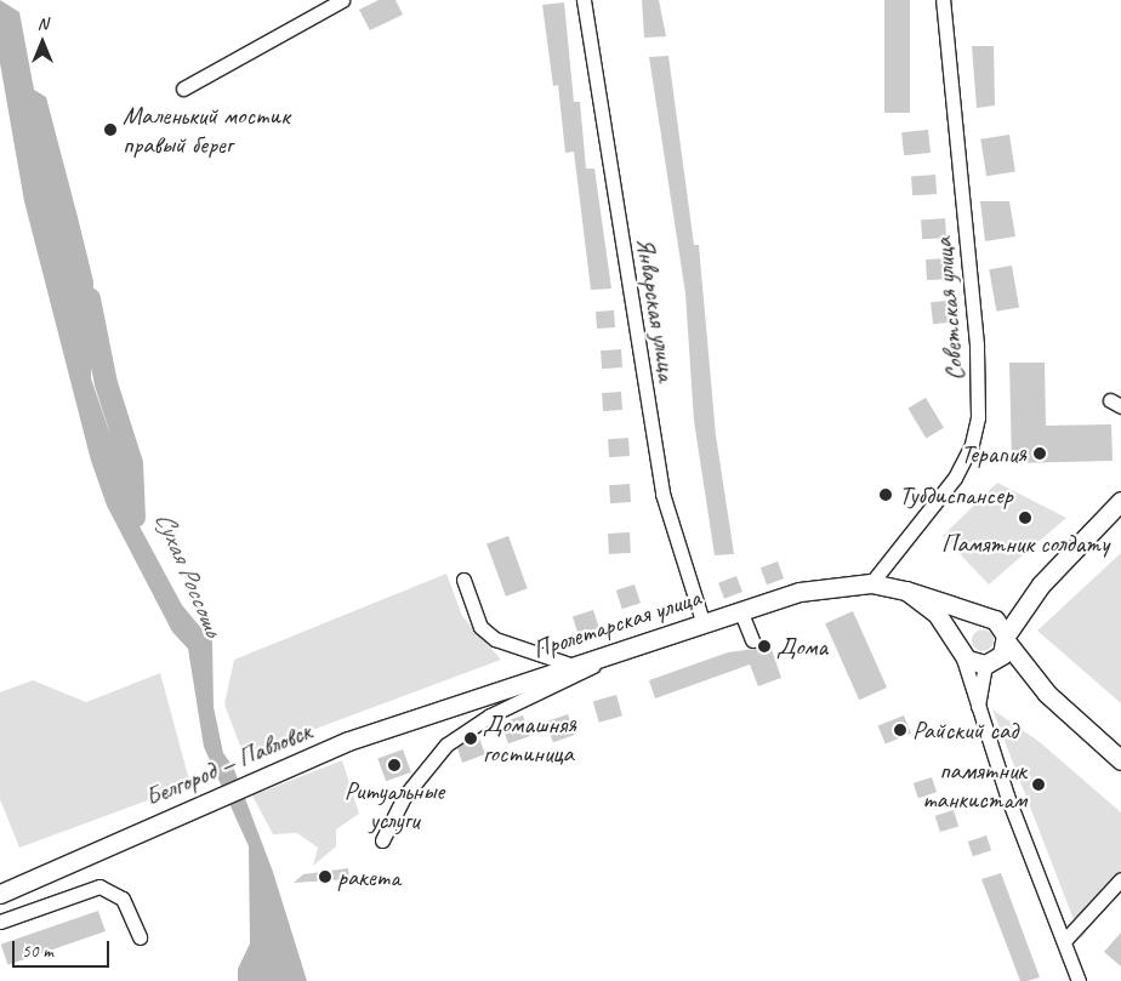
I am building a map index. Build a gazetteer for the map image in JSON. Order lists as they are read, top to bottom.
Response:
{
  "streets": {
    "main road": ["Пролетарская улица", "Белгород — Павловск"],
    "street": ["Январская улица", "Советская улица"]
  },
  "crossings": [
    ["Январская улица", "Пролетарская улица"],
    ["Советская улица", "Пролетарская улица"],
    ["Пролетарская улица", "Белгород — Павловск"]
  ],
  "water": ["Сухая Россошь"],
  "places": [
    "Маленький мостик правый берег",
    "Терапия",
    "Тубдиспансер",
    "Памятник солдату",
    "Дома",
    "Райский сад",
    "Домашняя гостиница",
    "Ритуальные услуги",
    "памятник танкистам",
    "ракета"
  ],
  "scale_bar": "50 m",
  "north": "top"
}
